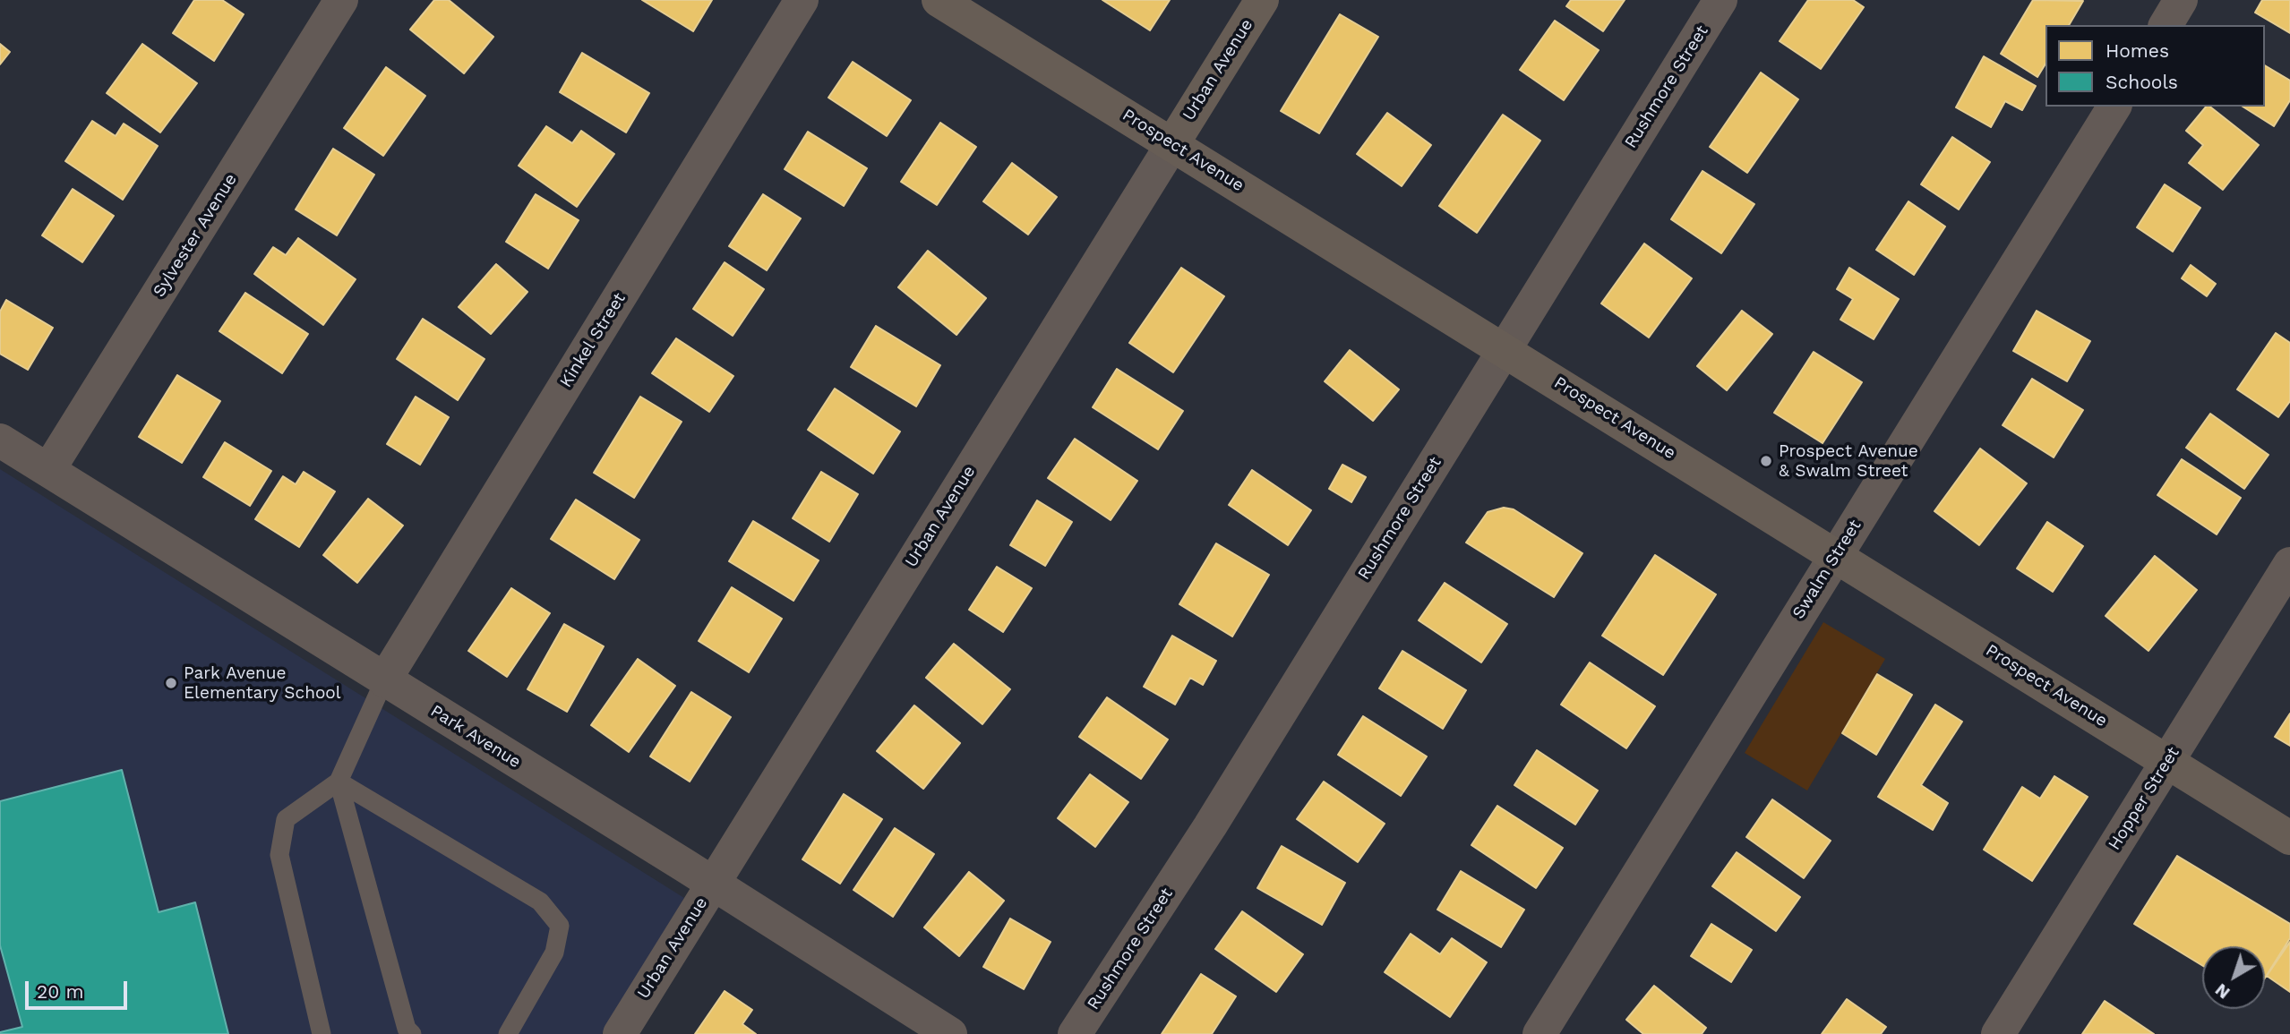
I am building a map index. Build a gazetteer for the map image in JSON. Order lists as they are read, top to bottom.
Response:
{
  "streets": {
    "main road": ["Urban Avenue", "Prospect Avenue"],
    "street": [
      "Rushmore Street",
      "Sylvester Avenue",
      "Kinkel Street",
      "Swalm Street",
      "Park Avenue",
      "Hopper Street"
    ]
  },
  "crossings": [
    ["Urban Avenue", "Prospect Avenue"],
    ["Urban Avenue", "Park Avenue"],
    ["Rushmore Street", "Prospect Avenue"],
    ["Prospect Avenue", "Swalm Street"],
    ["Prospect Avenue", "Hopper Street"],
    ["Sylvester Avenue", "Park Avenue"],
    ["Kinkel Street", "Park Avenue"]
  ],
  "places": ["Prospect Avenue & Swalm Street", "Park Avenue Elementary School"],
  "legend": ["Homes", "Schools"],
  "scale_bar": "20 m",
  "north": "bottom left"
}
